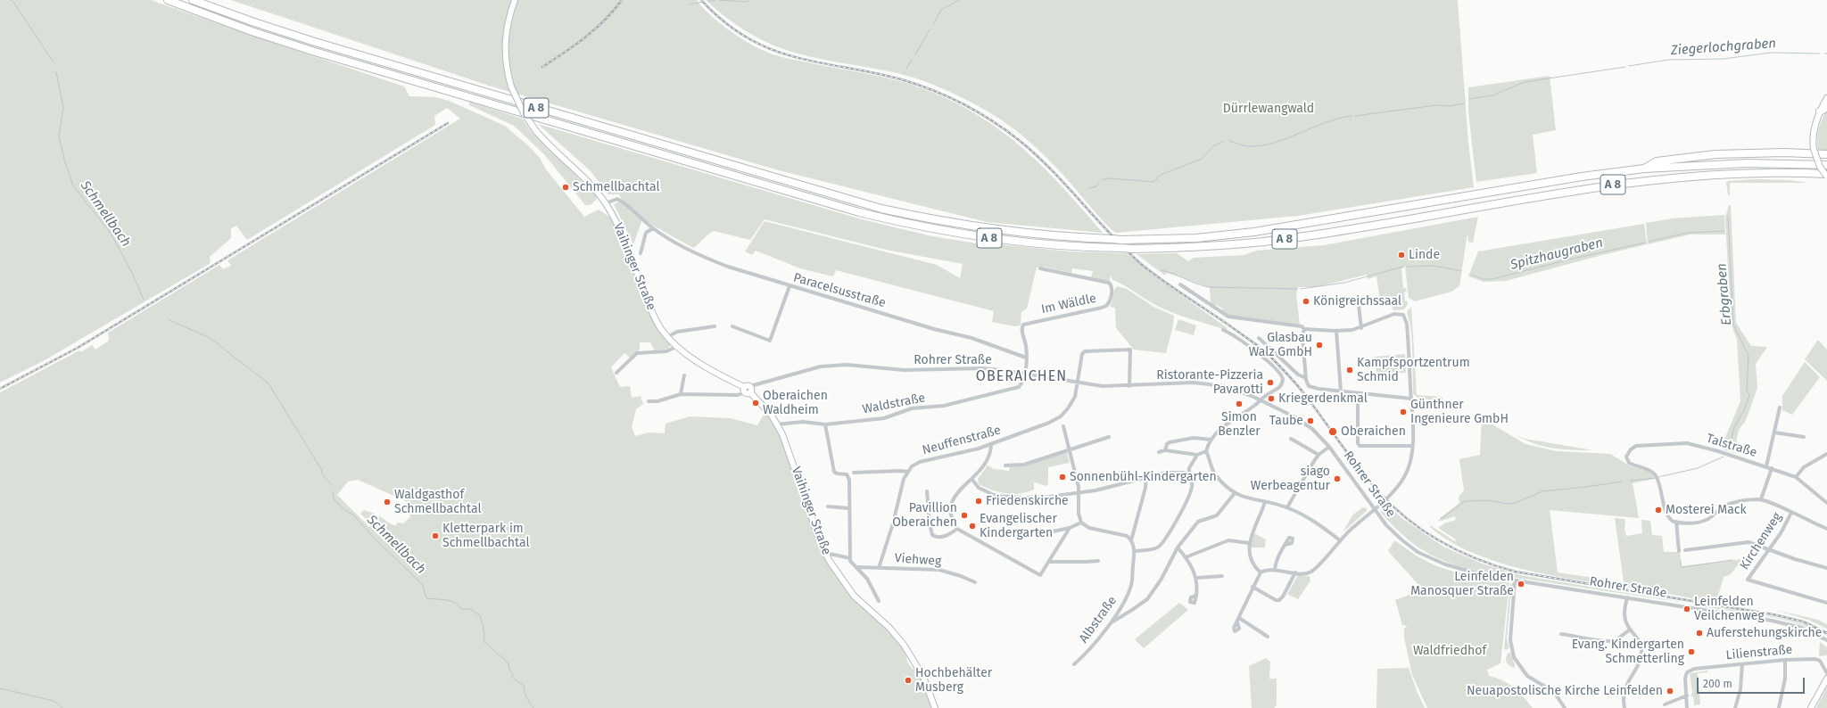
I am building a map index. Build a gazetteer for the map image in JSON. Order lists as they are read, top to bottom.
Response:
{
  "streets": {
    "highway": ["A 8"],
    "main road": ["Vaihinger Straße"],
    "street": [
      "Paracelsusstraße",
      "Im Wäldle",
      "Rohrer Straße",
      "Waldstraße",
      "Neuffenstraße",
      "Talstraße",
      "Kirchenweg",
      "Viehweg",
      "Albstraße",
      "Lilienstraße"
    ]
  },
  "crossings": [
    ["Vaihinger Straße", "Paracelsusstraße"],
    ["Vaihinger Straße", "Rohrer Straße"],
    ["Vaihinger Straße", "Waldstraße"],
    ["Paracelsusstraße", "Im Wäldle"],
    ["Rohrer Straße", "Waldstraße"],
    ["Rohrer Straße", "Neuffenstraße"]
  ],
  "districts": ["OBERAICHEN"],
  "water": [
    "Ziegerlochgraben",
    "Schmellbach",
    "Spitzhaugraben",
    "Erbgraben"
  ],
  "parks": ["Dürrlewangwald", "Waldfriedhof"],
  "places": [
    "Schmellbachtal",
    "Linde",
    "Königreichssaal",
    "Glasbau Walz GmbH",
    "Kampfsportzentrum Schmid",
    "Ristorante-Pizzeria Pavarotti",
    "Kriegerdenkmal",
    "Oberaichen Waldheim",
    "Simon Benzler",
    "Günthner Ingenieure GmbH",
    "Taube",
    "Oberaichen",
    "Sonnenbühl-Kindergarten",
    "siago Werbeagentur",
    "Friedenskirche",
    "Waldgasthof Schmellbachtal",
    "Mosterei Mack",
    "Pavillion Oberaichen",
    "Evangelischer Kindergarten",
    "Kletterpark im Schmellbachtal",
    "Leinfelden Manosquer Straße",
    "Leinfelden Veilchenweg",
    "Auferstehungskirche",
    "Evang. Kindergarten Schmetterling",
    "Hochbehälter Musberg",
    "Neuapostolische Kirche Leinfelden"
  ],
  "scale_bar": "200 m"
}
